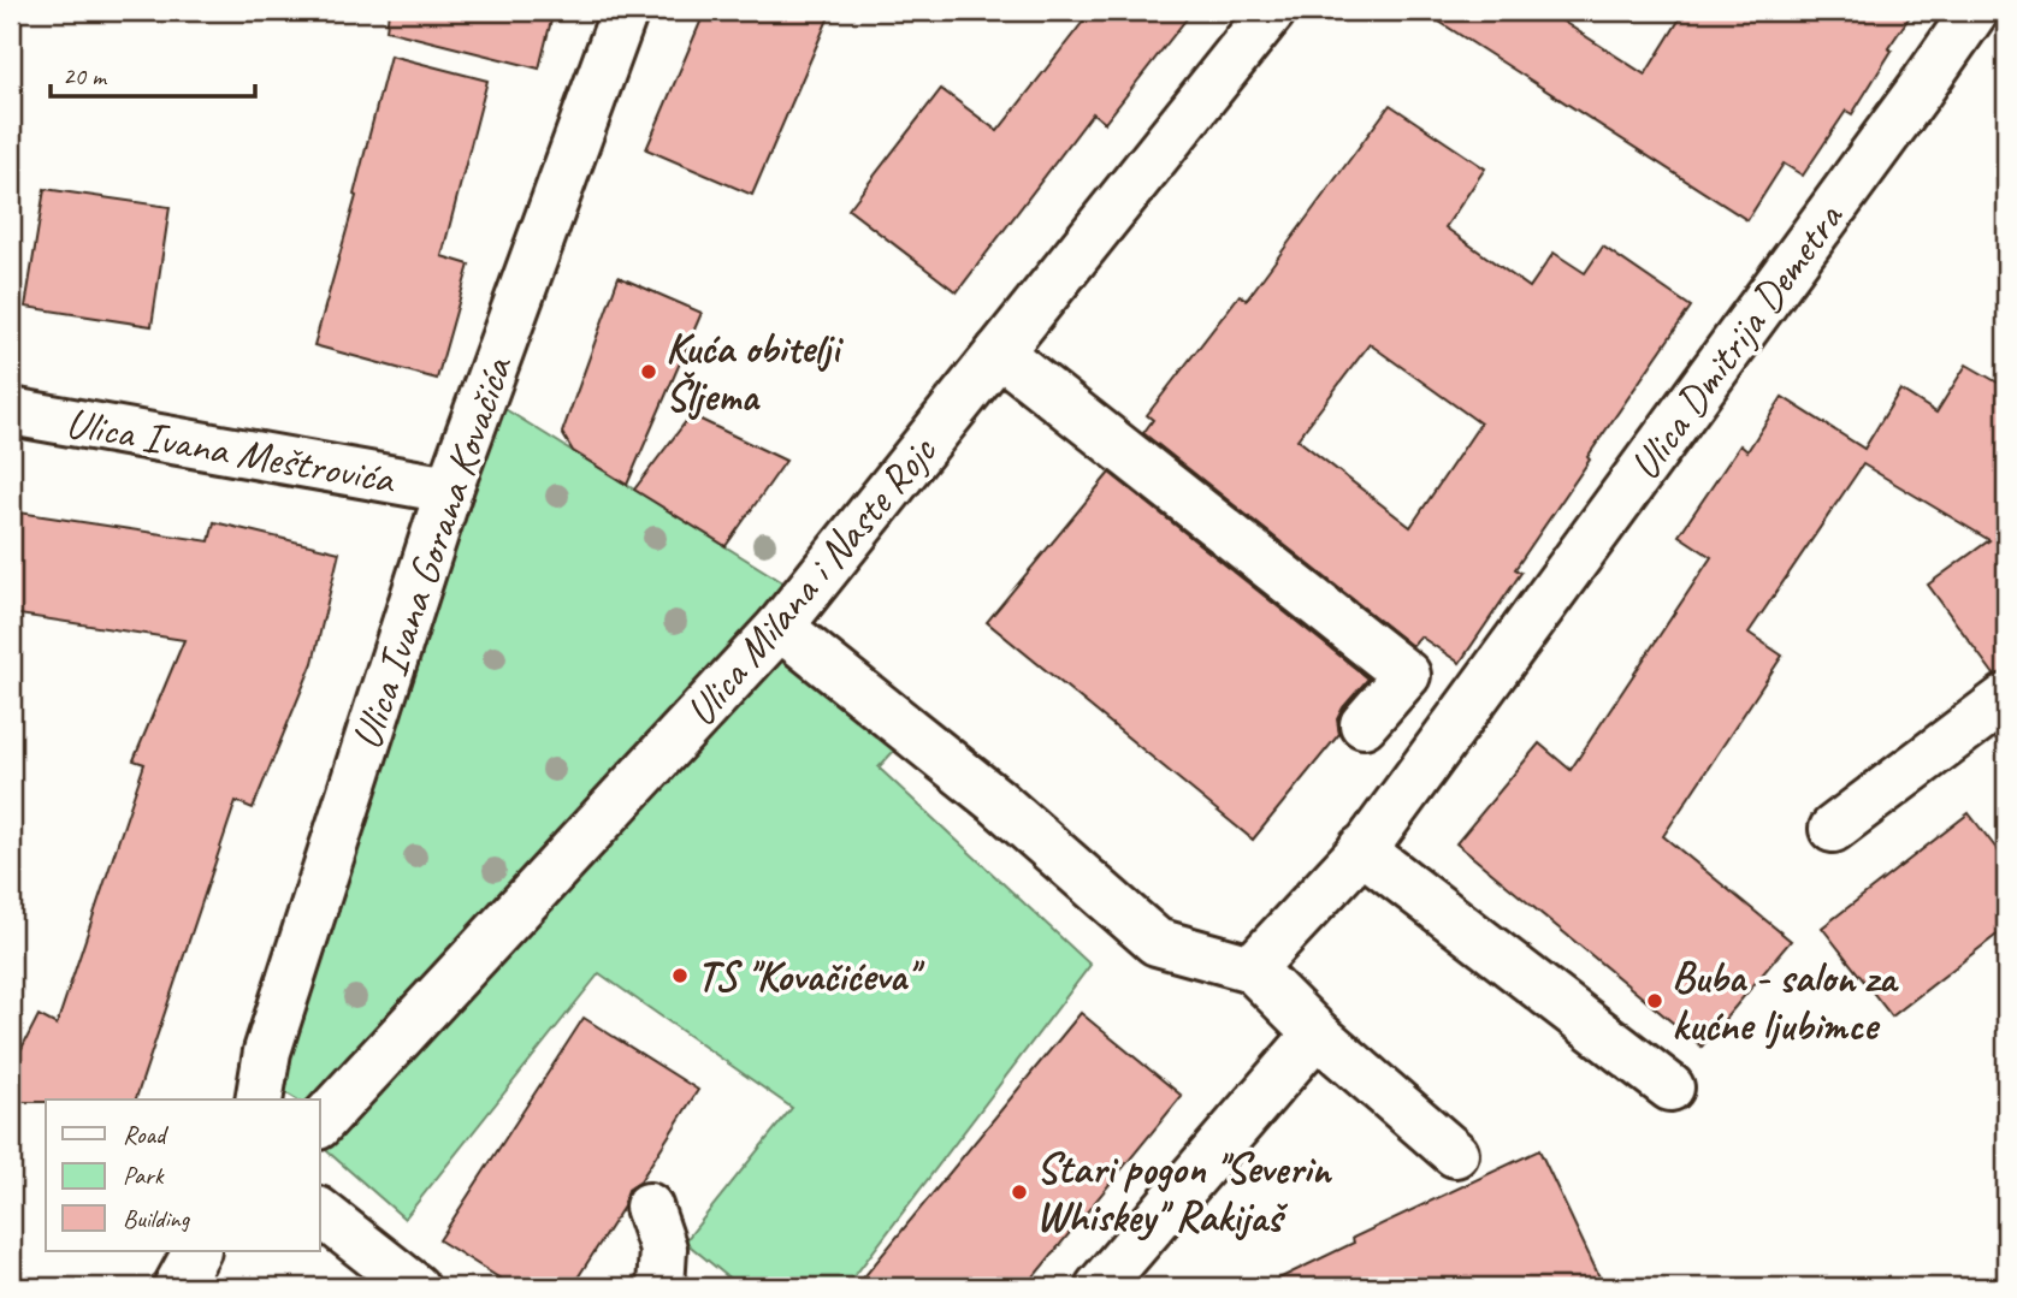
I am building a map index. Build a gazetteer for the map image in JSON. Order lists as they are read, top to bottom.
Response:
{
  "streets": {
    "street": [
      "Ulica Dmitrija Demetra",
      "Ulica Ivana Meštrovića",
      "Ulica Ivana Gorana Kovačića",
      "Ulica Milana i Naste Rojc"
    ]
  },
  "crossings": [
    ["Ulica Ivana Meštrovića", "Ulica Ivana Gorana Kovačića"]
  ],
  "places": [
    "Kuća obitelji Šljema",
    "TS \"Kovačićeva\"",
    "Buba - salon za kućne ljubimce",
    "Stari pogon \"Severin Whiskey\" Rakijaš"
  ],
  "legend": ["Road", "Park", "Building"],
  "scale_bar": "20 m"
}
